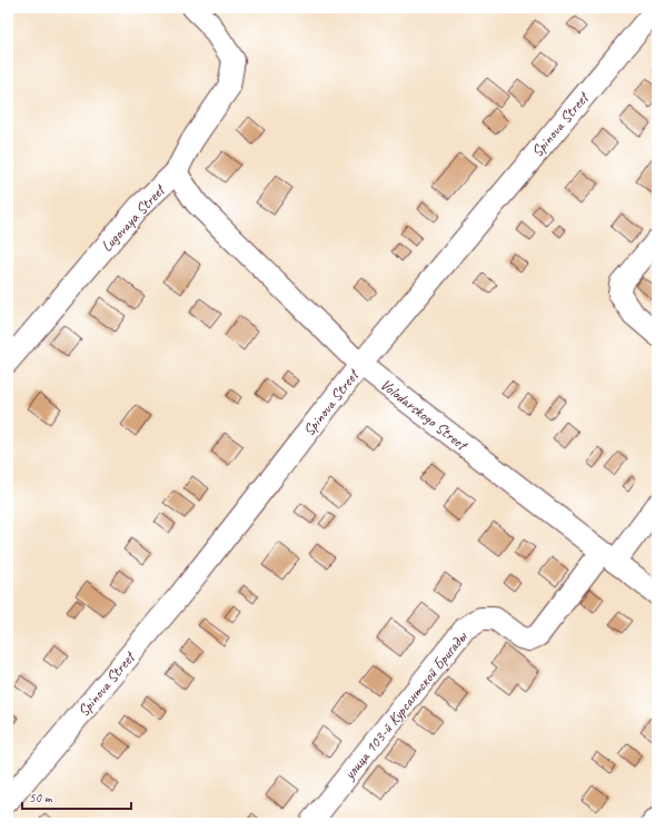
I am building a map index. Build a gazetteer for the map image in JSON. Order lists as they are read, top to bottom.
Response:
{
  "streets": {
    "street": [
      "Spinova Street",
      "Lugovaya Street",
      "Volodarskogo Street",
      "улица 103-й Курсантской Бригады"
    ]
  },
  "crossings": [
    ["Spinova Street", "Volodarskogo Street"],
    ["Lugovaya Street", "Volodarskogo Street"],
    ["Volodarskogo Street", "улица 103-й Курсантской Бригады"]
  ],
  "scale_bar": "50 m"
}
